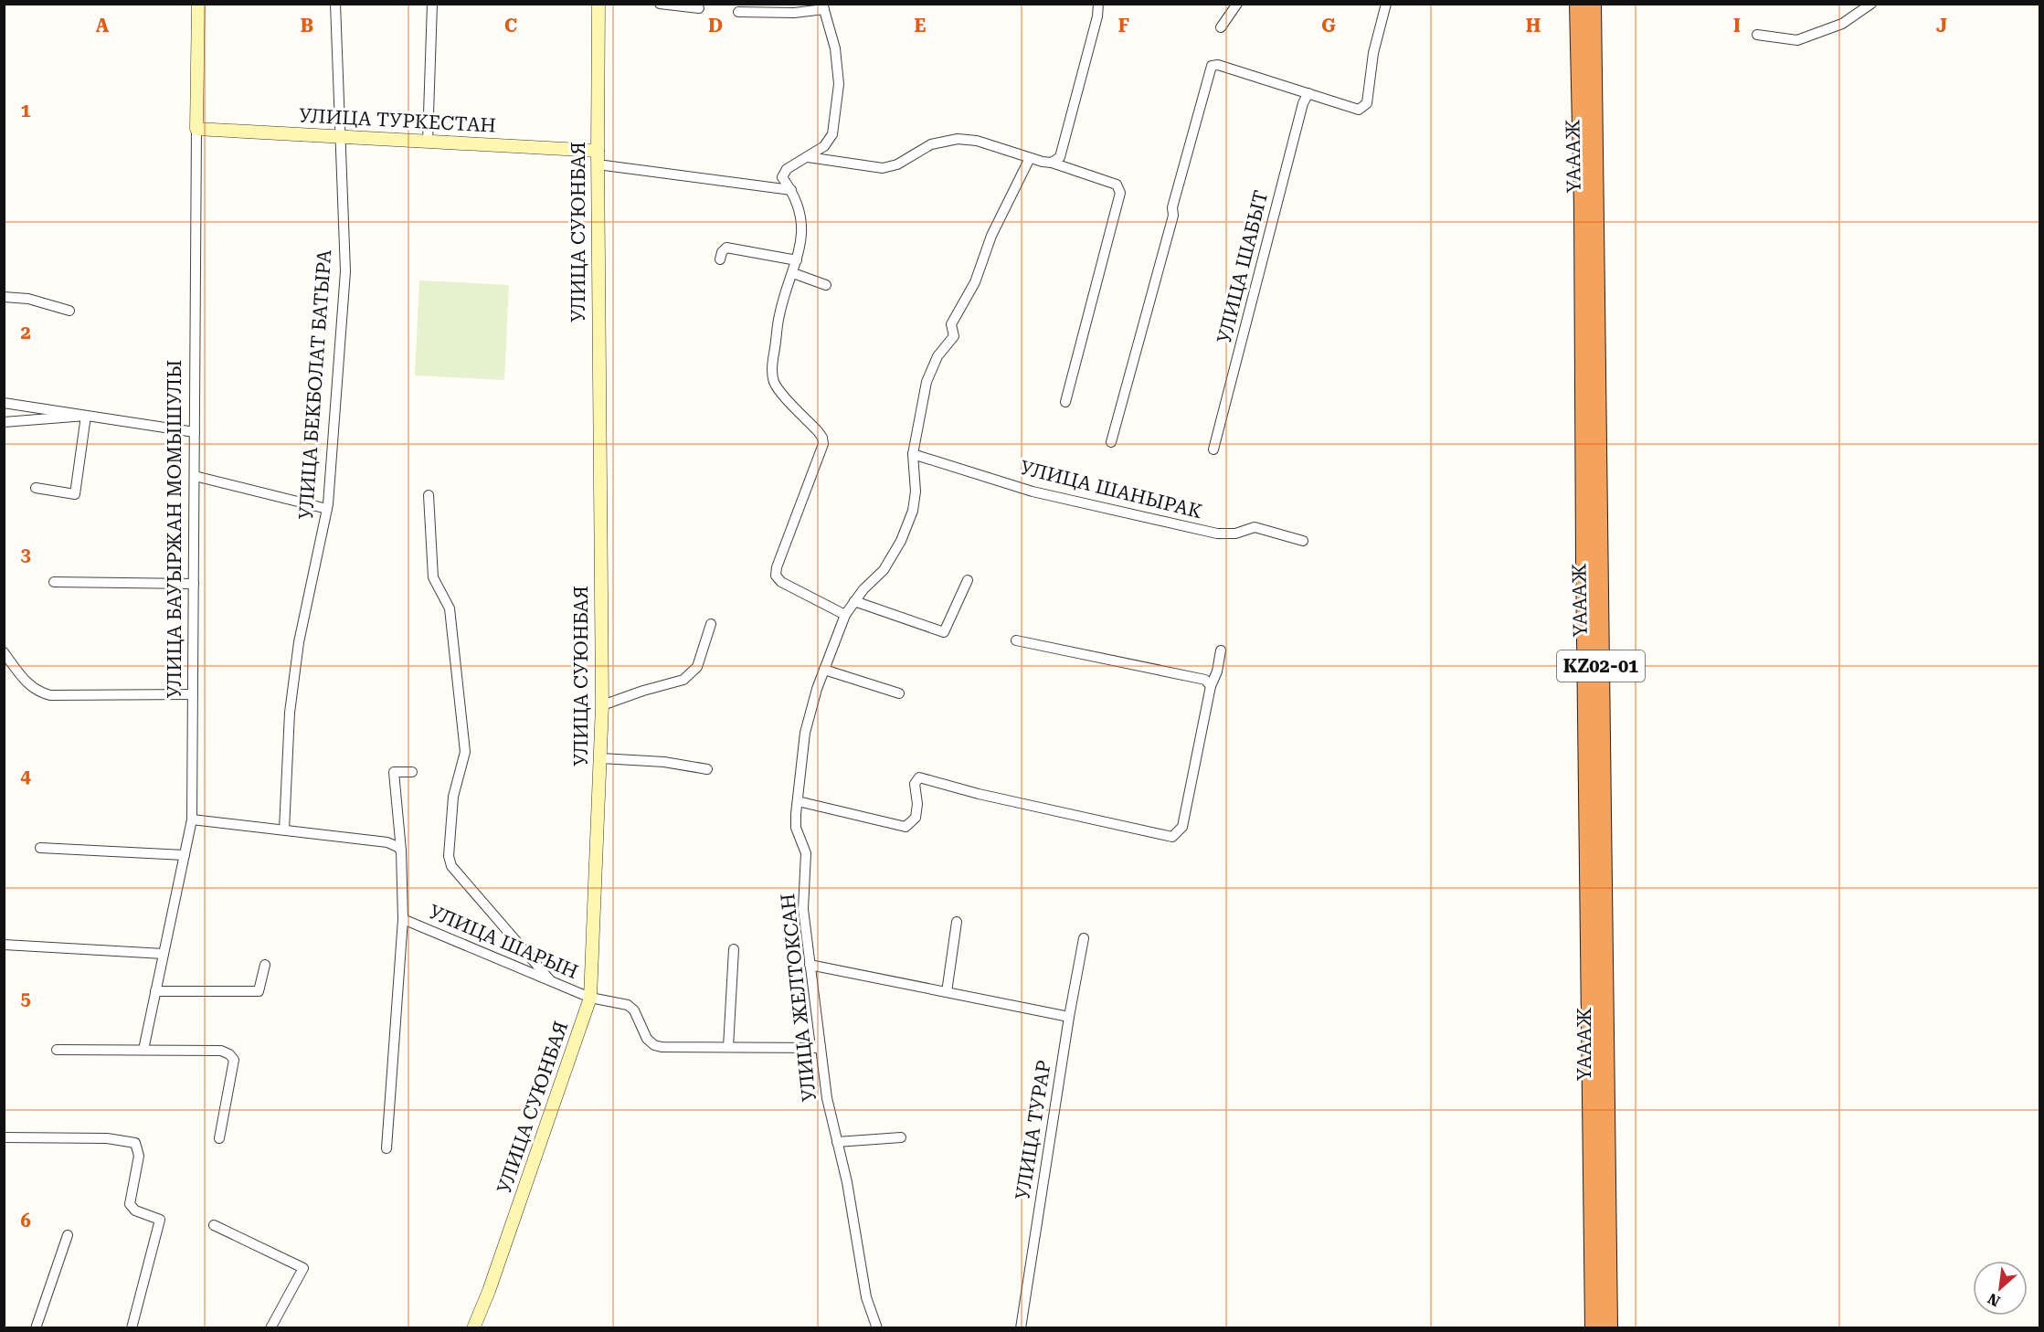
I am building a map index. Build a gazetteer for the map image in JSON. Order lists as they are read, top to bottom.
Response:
{
  "streets": {
    "highway": ["ҮАААЖ", "KZ02-01"],
    "main road": ["УЛИЦА ТУРКЕСТАН", "УЛИЦА СУЮНБАЯ", "УЛИЦА БАУЫРЖАН МОМЫШУЛЫ"],
    "street": [
      "УЛИЦА ШАБЫТ",
      "УЛИЦА БЕКБОЛАТ БАТЫРА",
      "УЛИЦА ШАНЫРАК",
      "УЛИЦА ШАРЫН",
      "УЛИЦА ЖЕЛТОКСАН",
      "УЛИЦА ТУРАР"
    ]
  },
  "crossings": [
    ["УЛИЦА ТУРКЕСТАН", "УЛИЦА СУЮНБАЯ"],
    ["УЛИЦА ТУРКЕСТАН", "УЛИЦА БЕКБОЛАТ БАТЫРА"],
    ["УЛИЦА ТУРКЕСТАН", "УЛИЦА БАУЫРЖАН МОМЫШУЛЫ"],
    ["УЛИЦА СУЮНБАЯ", "УЛИЦА ШАРЫН"],
    ["УЛИЦА ШАНЫРАК", "УЛИЦА ЖЕЛТОКСАН"]
  ],
  "north": "bottom left",
  "grid": {
    "columns": [
      "A",
      "B",
      "C",
      "D",
      "E",
      "F",
      "G",
      "H",
      "I",
      "J"
    ],
    "rows": [
      "1",
      "2",
      "3",
      "4",
      "5",
      "6"
    ]
  }
}
